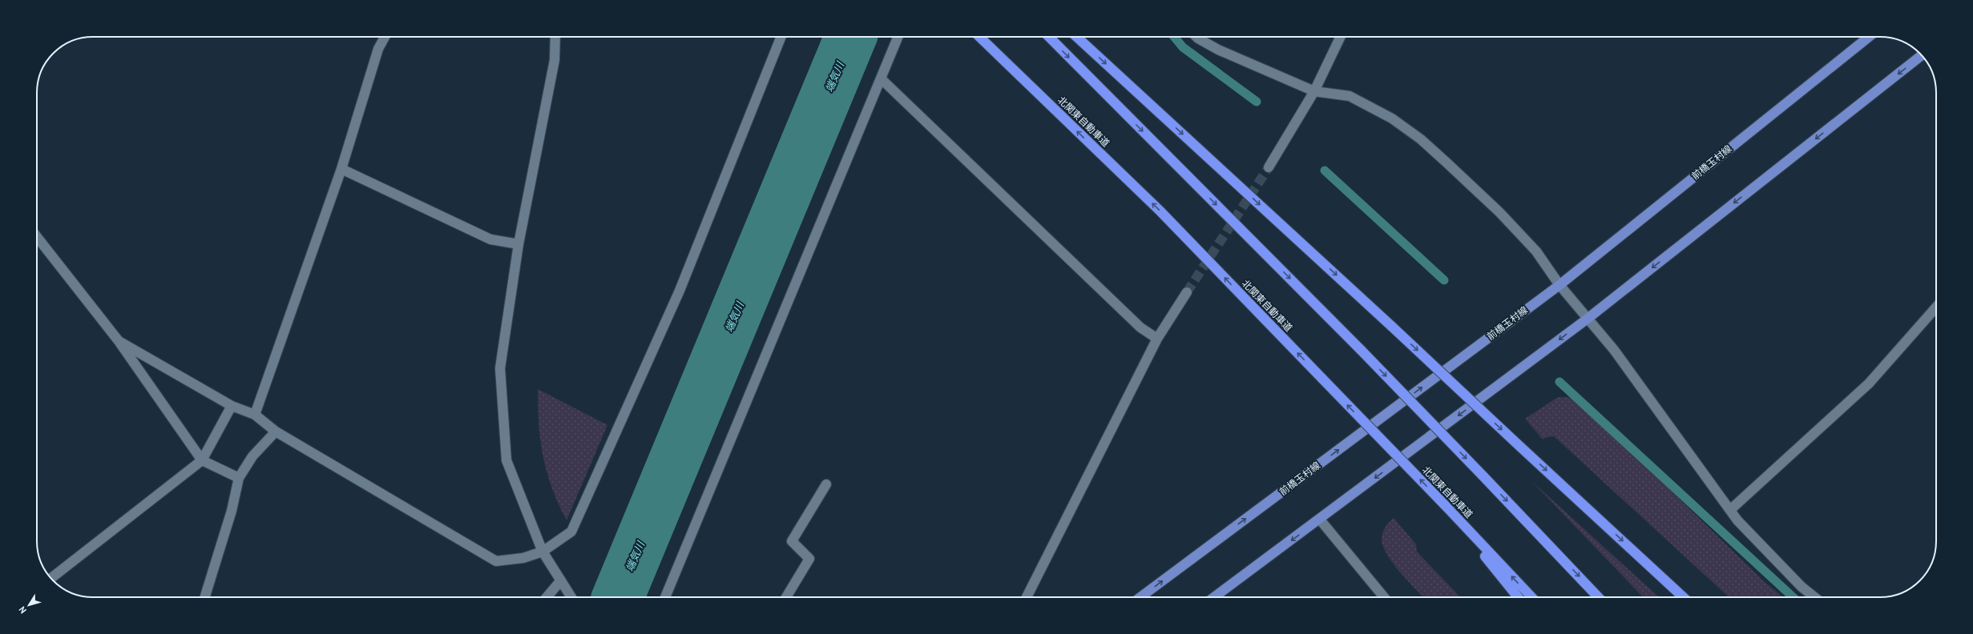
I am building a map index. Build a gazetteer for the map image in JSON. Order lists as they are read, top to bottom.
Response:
{
  "streets": {
    "highway": ["北関東自動車道"],
    "main road": ["前橋玉村線"]
  },
  "water": ["端気川"],
  "north": "bottom left"
}
